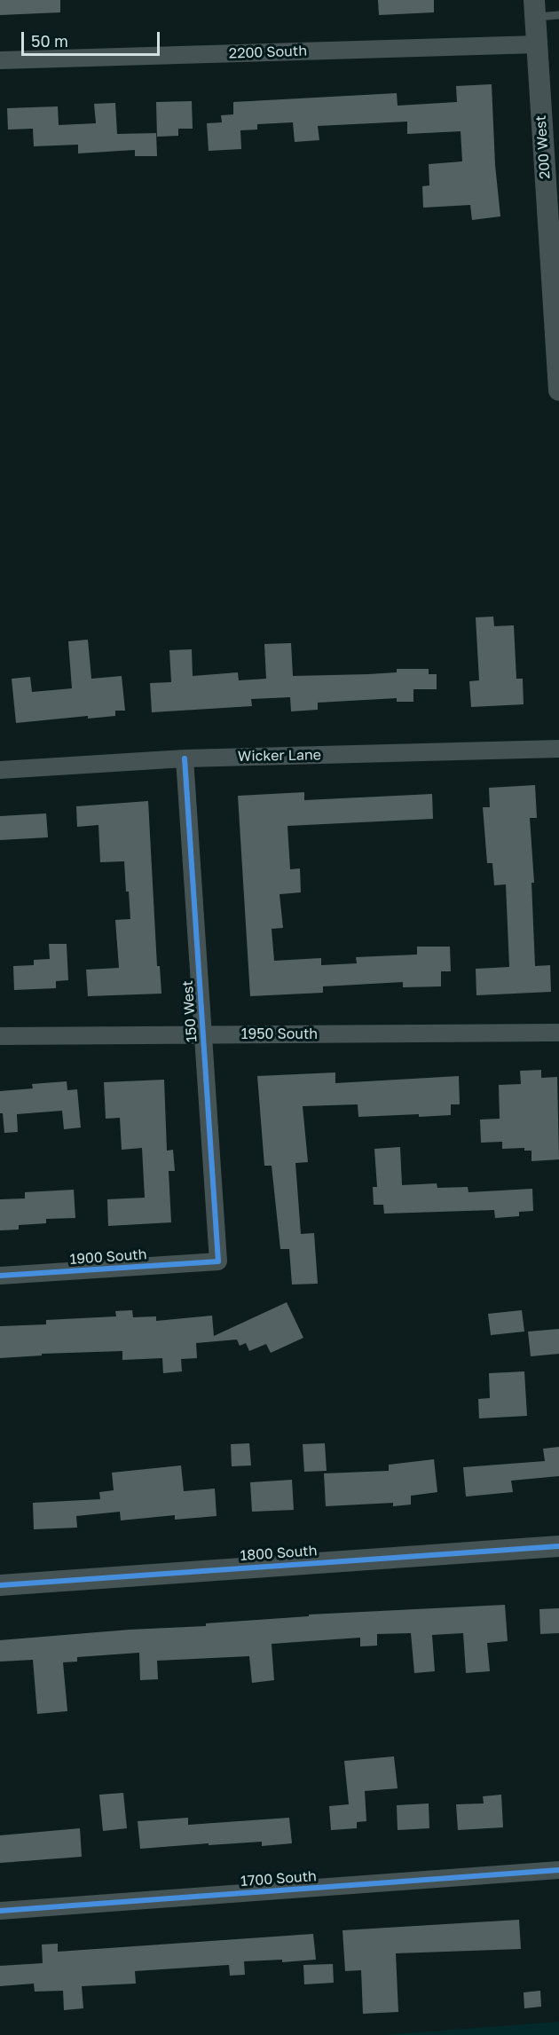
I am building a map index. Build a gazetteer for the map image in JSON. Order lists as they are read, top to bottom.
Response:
{
  "streets": {
    "street": [
      "2200 South",
      "200 West",
      "Wicker Lane",
      "150 West",
      "1950 South",
      "1900 South",
      "1800 South",
      "1700 South"
    ]
  },
  "crossings": [
    ["2200 South", "200 West"],
    ["Wicker Lane", "150 West"],
    ["150 West", "1950 South"],
    ["150 West", "1900 South"]
  ],
  "scale_bar": "50 m"
}
